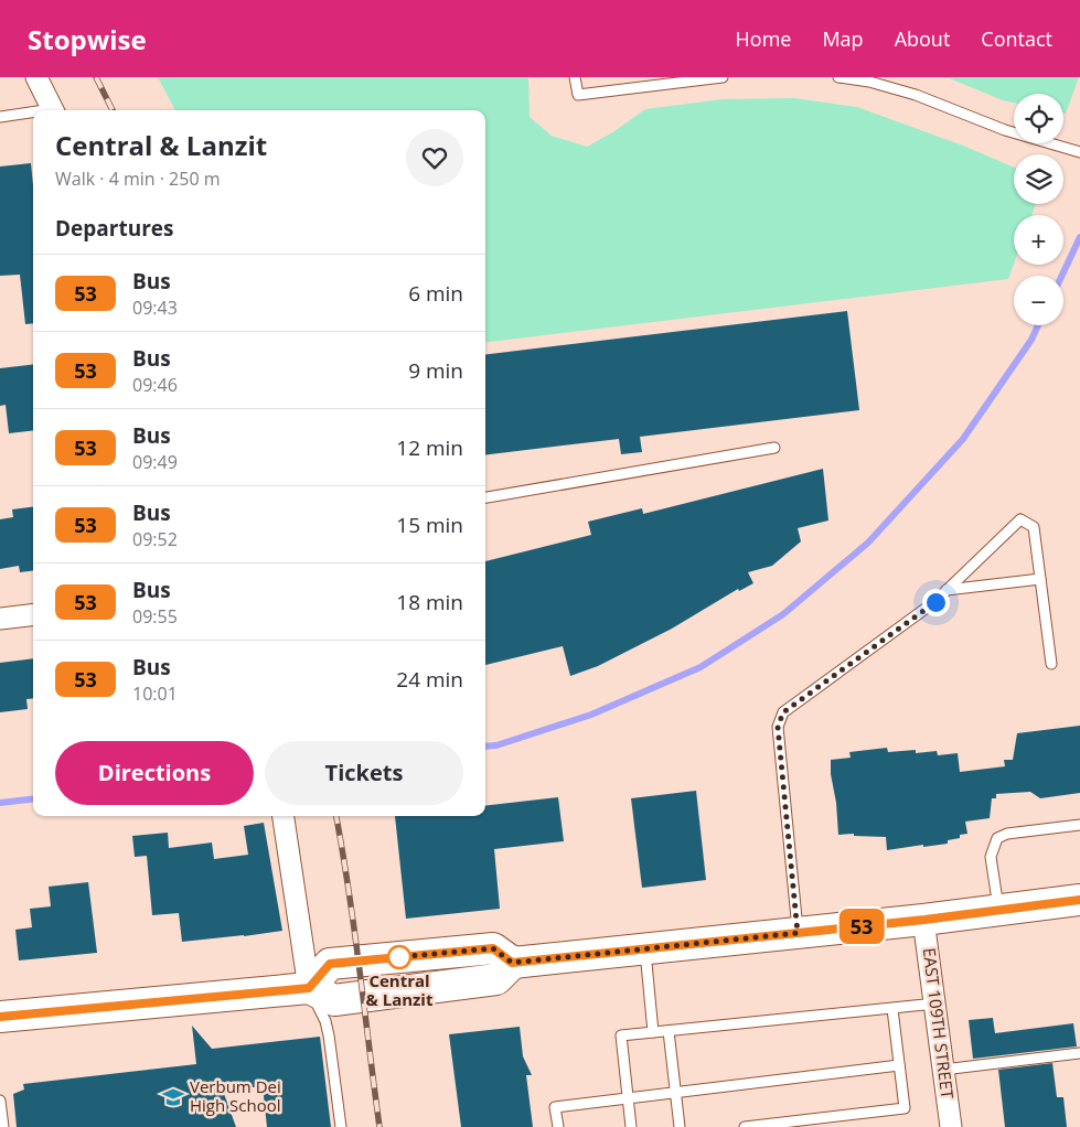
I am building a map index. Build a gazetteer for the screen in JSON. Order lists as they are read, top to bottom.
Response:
{
  "streets": {
    "street": ["EAST 109TH STREET"]
  },
  "places": {
    "other": ["Central & Lanzit"],
    "school or university": ["Verbum Dei High School"]
  },
  "lines": ["bus line 53"],
  "page": {
    "header": "Stopwise",
    "nav": [
      "Home",
      "Map",
      "About",
      "Contact"
    ],
    "on_map": "53",
    "map_buttons": ["+", "−"],
    "heading": [
      ["Central & Lanzit", "Walk · 4 min · 250 m"],
      "Departures"
    ],
    "list": [
      {
        "mark": "53",
        "name": "Bus",
        "note": "09:43",
        "value": "6 min"
      },
      {
        "mark": "53",
        "name": "Bus",
        "note": "09:46",
        "value": "9 min"
      },
      {
        "mark": "53",
        "name": "Bus",
        "note": "09:49",
        "value": "12 min"
      },
      {
        "mark": "53",
        "name": "Bus",
        "note": "09:52",
        "value": "15 min"
      },
      {
        "mark": "53",
        "name": "Bus",
        "note": "09:55",
        "value": "18 min"
      },
      {
        "mark": "53",
        "name": "Bus",
        "note": "10:01",
        "value": "24 min"
      }
    ],
    "buttons": ["Directions", "Tickets"]
  }
}
